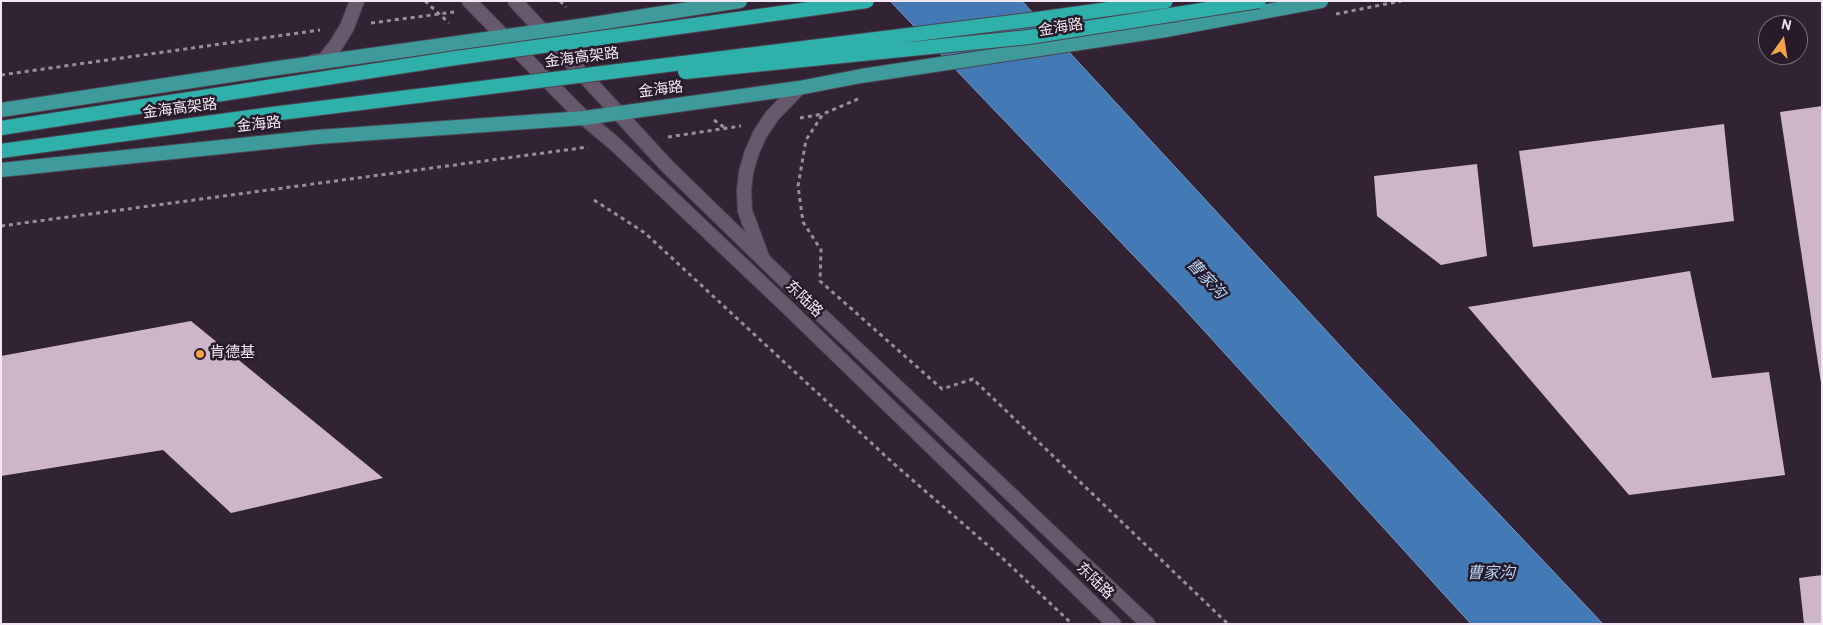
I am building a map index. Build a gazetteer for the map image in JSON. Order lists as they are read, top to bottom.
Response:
{
  "streets": {
    "highway": ["金海高架路"],
    "main road": ["金海路", "东陆路"]
  },
  "crossings": [
    ["金海路", "东陆路"]
  ],
  "water": ["曹家沟"],
  "places": ["肯德基"],
  "north": "top"
}
